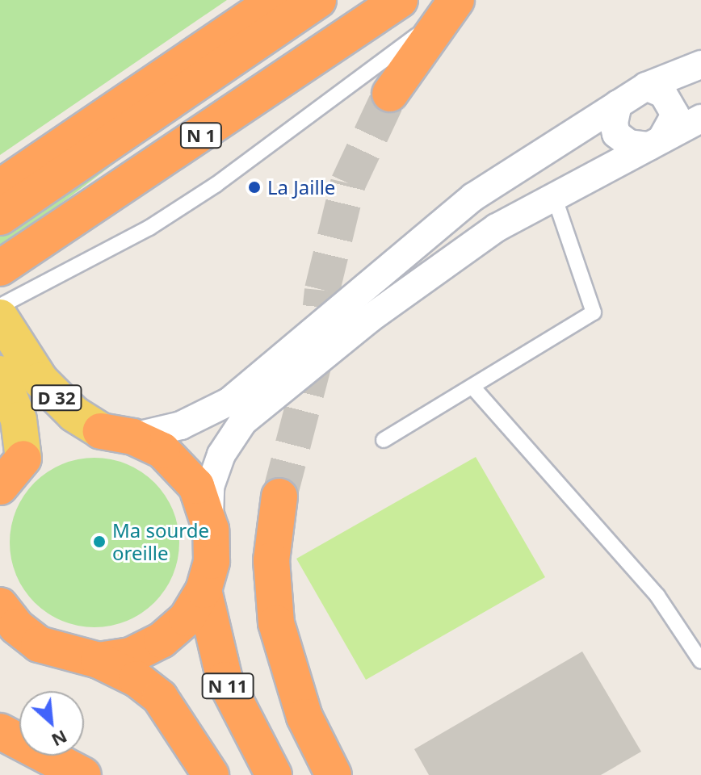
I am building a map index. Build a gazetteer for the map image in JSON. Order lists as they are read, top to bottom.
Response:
{
  "streets": {
    "highway": ["N 1", "N 11"],
    "main road": ["D 32"]
  },
  "places": ["La Jaille", "Ma sourde oreille"],
  "north": "bottom right"
}
